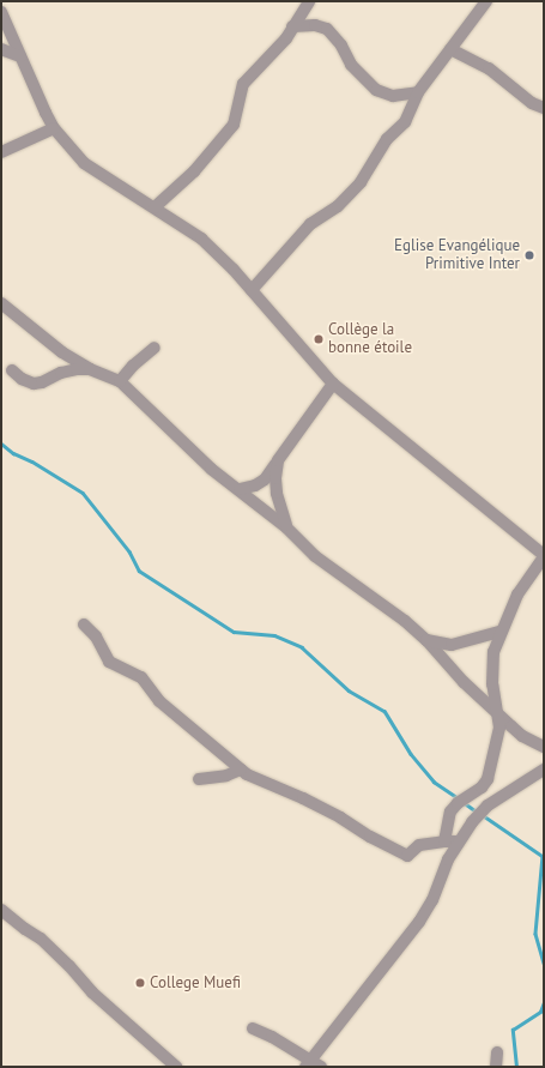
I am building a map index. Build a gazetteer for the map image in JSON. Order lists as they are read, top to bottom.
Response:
{
  "places": ["Eglise Evangélique Primitive Inter", "Collège la bonne étoile", "College Muefi"]
}
